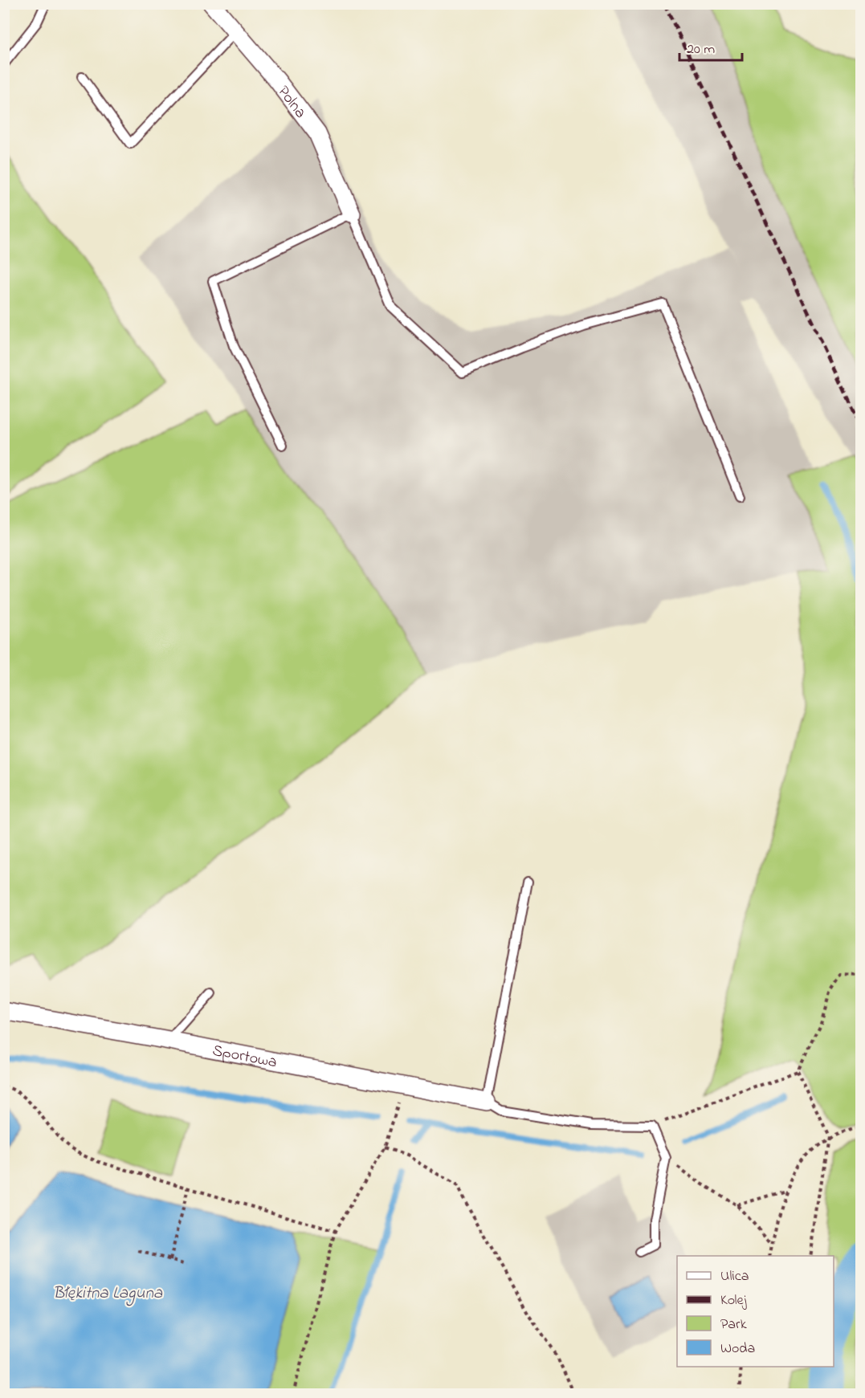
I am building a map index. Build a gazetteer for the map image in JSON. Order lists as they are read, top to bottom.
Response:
{
  "streets": {
    "street": ["Polna", "Sportowa"]
  },
  "water": ["Błękitna Laguna"],
  "legend": [
    "Ulica",
    "Kolej",
    "Park",
    "Woda"
  ],
  "scale_bar": "20 m"
}
